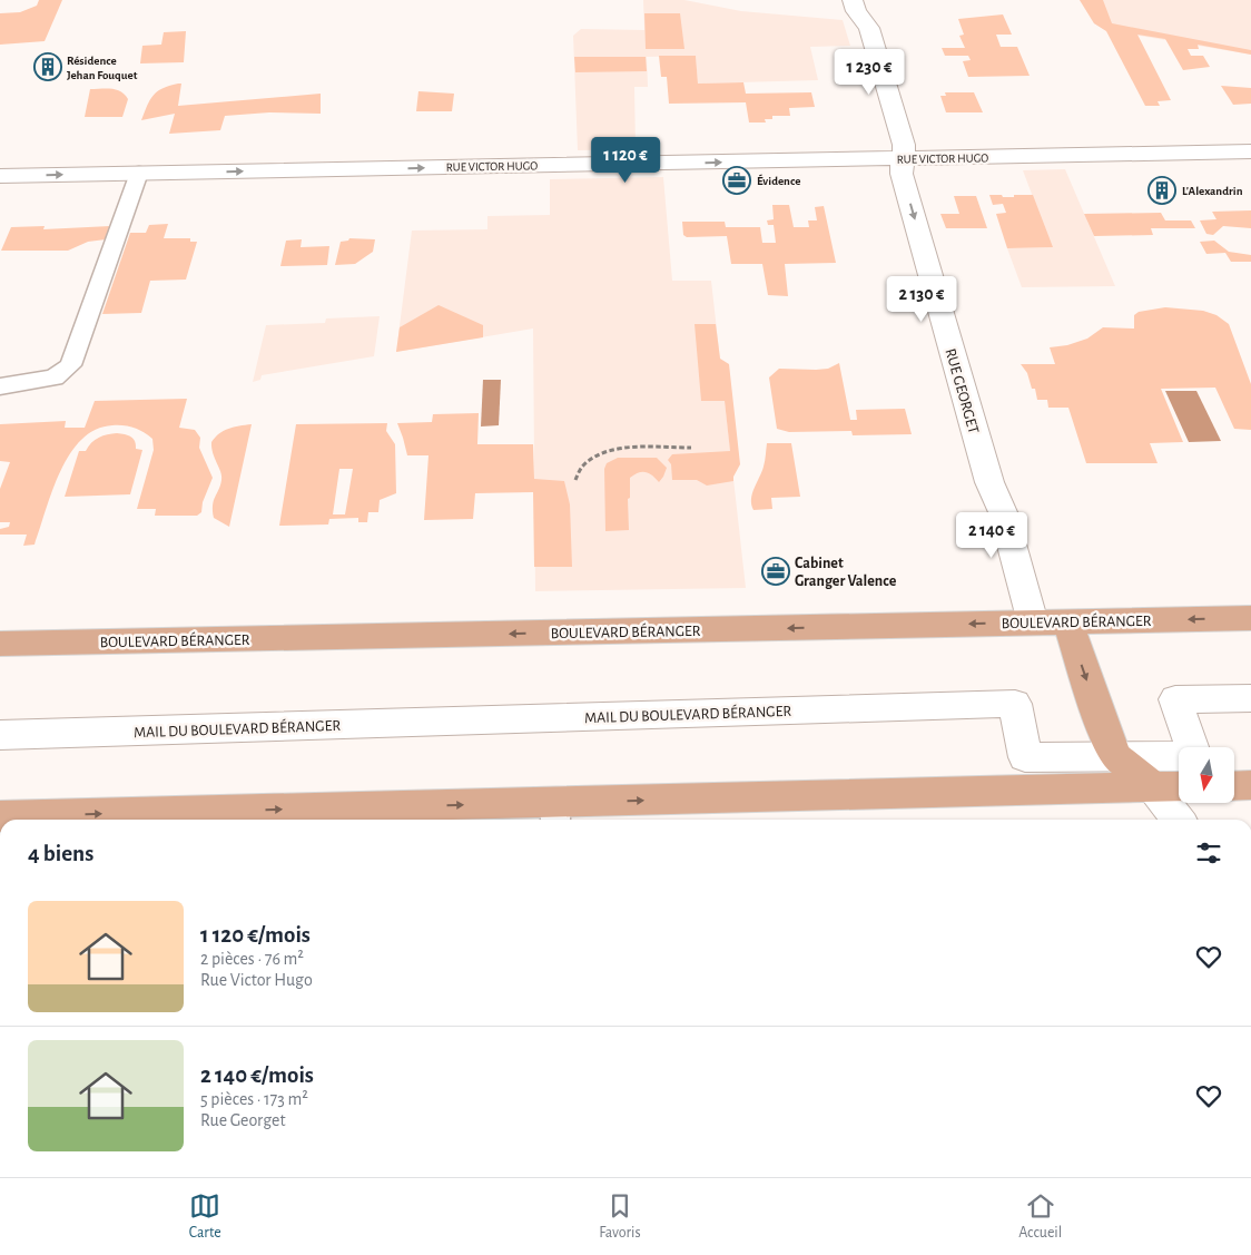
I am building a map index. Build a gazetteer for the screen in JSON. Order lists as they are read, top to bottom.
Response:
{
  "streets": {
    "main road": ["BOULEVARD BÉRANGER"],
    "street": ["RUE VICTOR HUGO", "RUE GEORGET", "MAIL DU BOULEVARD BÉRANGER"]
  },
  "crossings": [
    ["RUE VICTOR HUGO", "RUE GEORGET"],
    ["RUE GEORGET", "BOULEVARD BÉRANGER"]
  ],
  "one_way": ["RUE VICTOR HUGO", "RUE GEORGET"],
  "places": {
    "building": ["Résidence Jehan Fouquet", "L'Alexandrin"],
    "office": ["Évidence", "Cabinet Granger Valence"]
  },
  "north": "bottom",
  "page": {
    "price": [
      "1 230 €",
      "1 120 €",
      "2 130 €",
      "2 140 €"
    ],
    "heading": "4 biens",
    "list": [
      {
        "name": "1 120 €/mois",
        "note": "2 pièces · 76 m² · Rue Victor Hugo"
      },
      {
        "name": "2 140 €/mois",
        "note": "5 pièces · 173 m² · Rue Georget"
      }
    ],
    "tabs": ["Carte", "Favoris", "Accueil"]
  }
}
